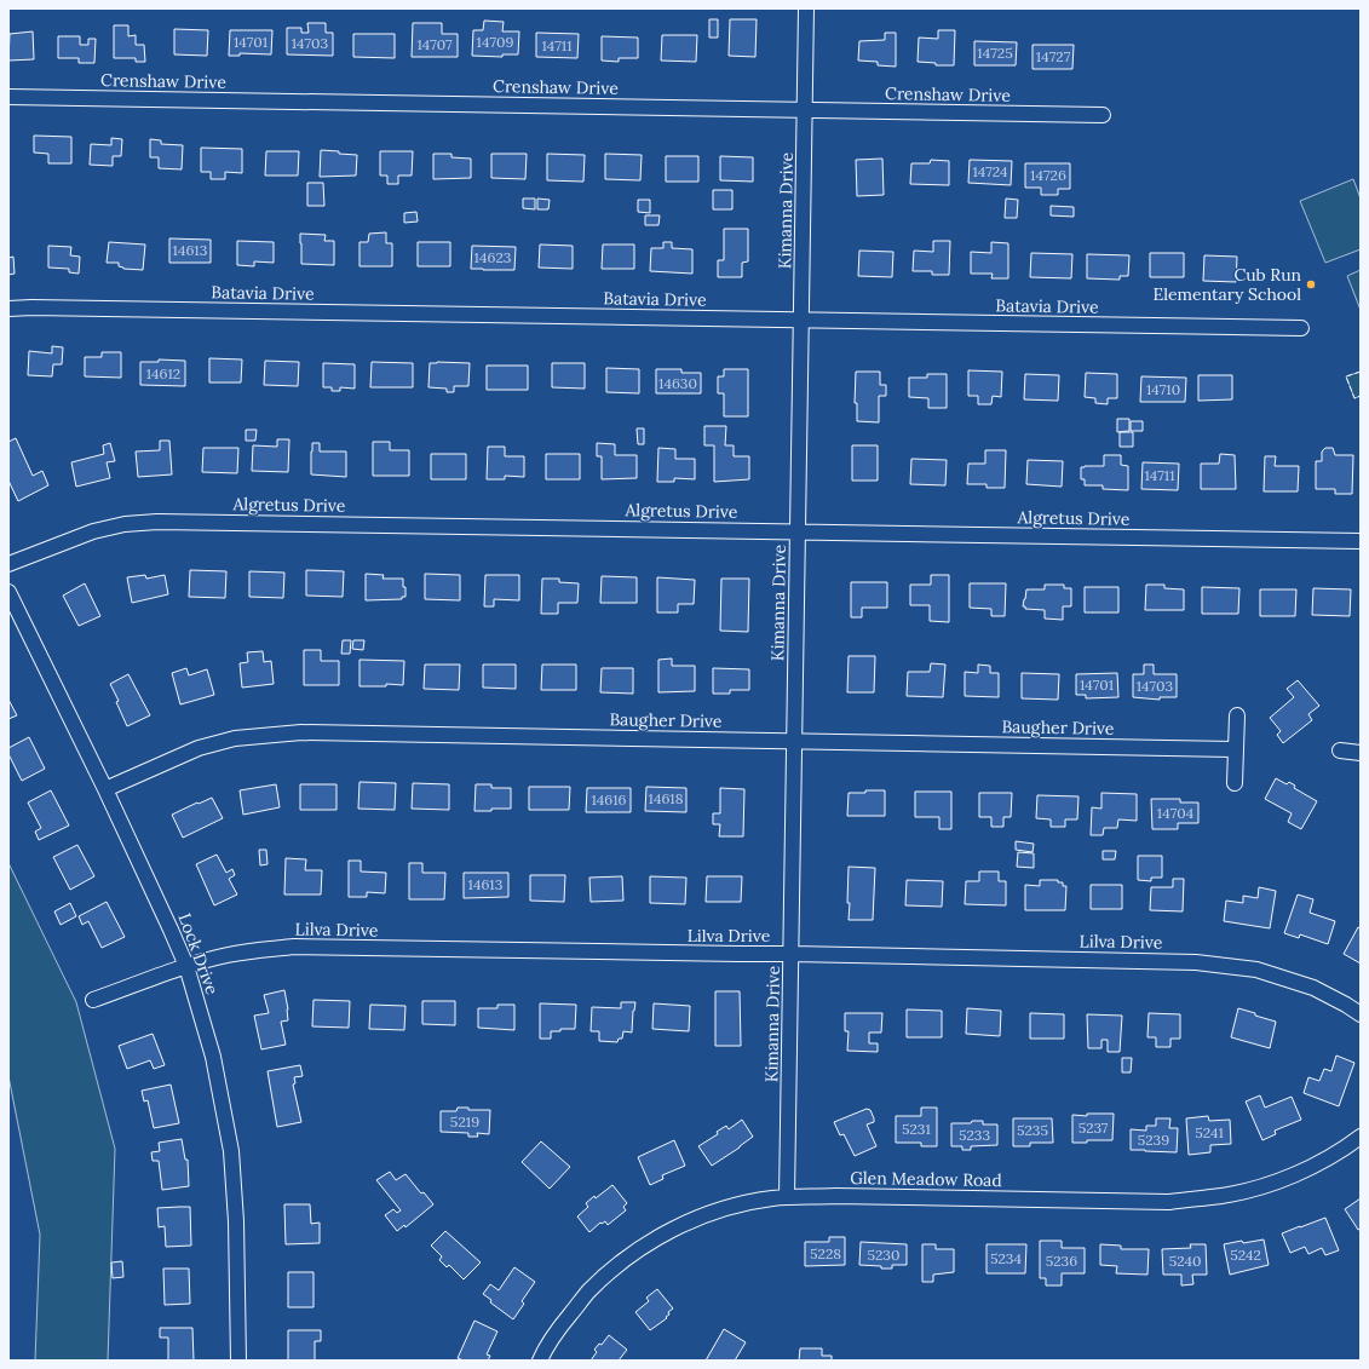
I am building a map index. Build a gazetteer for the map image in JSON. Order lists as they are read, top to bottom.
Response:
{
  "streets": {
    "street": [
      "Crenshaw Drive",
      "Kimanna Drive",
      "Batavia Drive",
      "Algretus Drive",
      "Baugher Drive",
      "Lilva Drive",
      "Lock Drive",
      "Glen Meadow Road"
    ]
  },
  "crossings": [
    ["Crenshaw Drive", "Kimanna Drive"],
    ["Kimanna Drive", "Batavia Drive"],
    ["Kimanna Drive", "Algretus Drive"],
    ["Kimanna Drive", "Baugher Drive"],
    ["Kimanna Drive", "Lilva Drive"],
    ["Kimanna Drive", "Glen Meadow Road"],
    ["Baugher Drive", "Lock Drive"],
    ["Lilva Drive", "Lock Drive"]
  ],
  "places": ["Cub Run Elementary School"],
  "house_numbers": [
    "14701",
    "14709",
    "14703",
    "14707",
    "14711",
    "14725",
    "14727",
    "14724",
    "14726",
    "14613",
    "14623",
    "14612",
    "14630",
    "14710",
    "14711",
    "14701",
    "14703",
    "14618",
    "14616",
    "14704",
    "14613",
    "5219",
    "5237",
    "5231",
    "5235",
    "5241",
    "5233",
    "5239",
    "5228",
    "5230",
    "5242",
    "5234",
    "5236",
    "5240"
  ]
}
